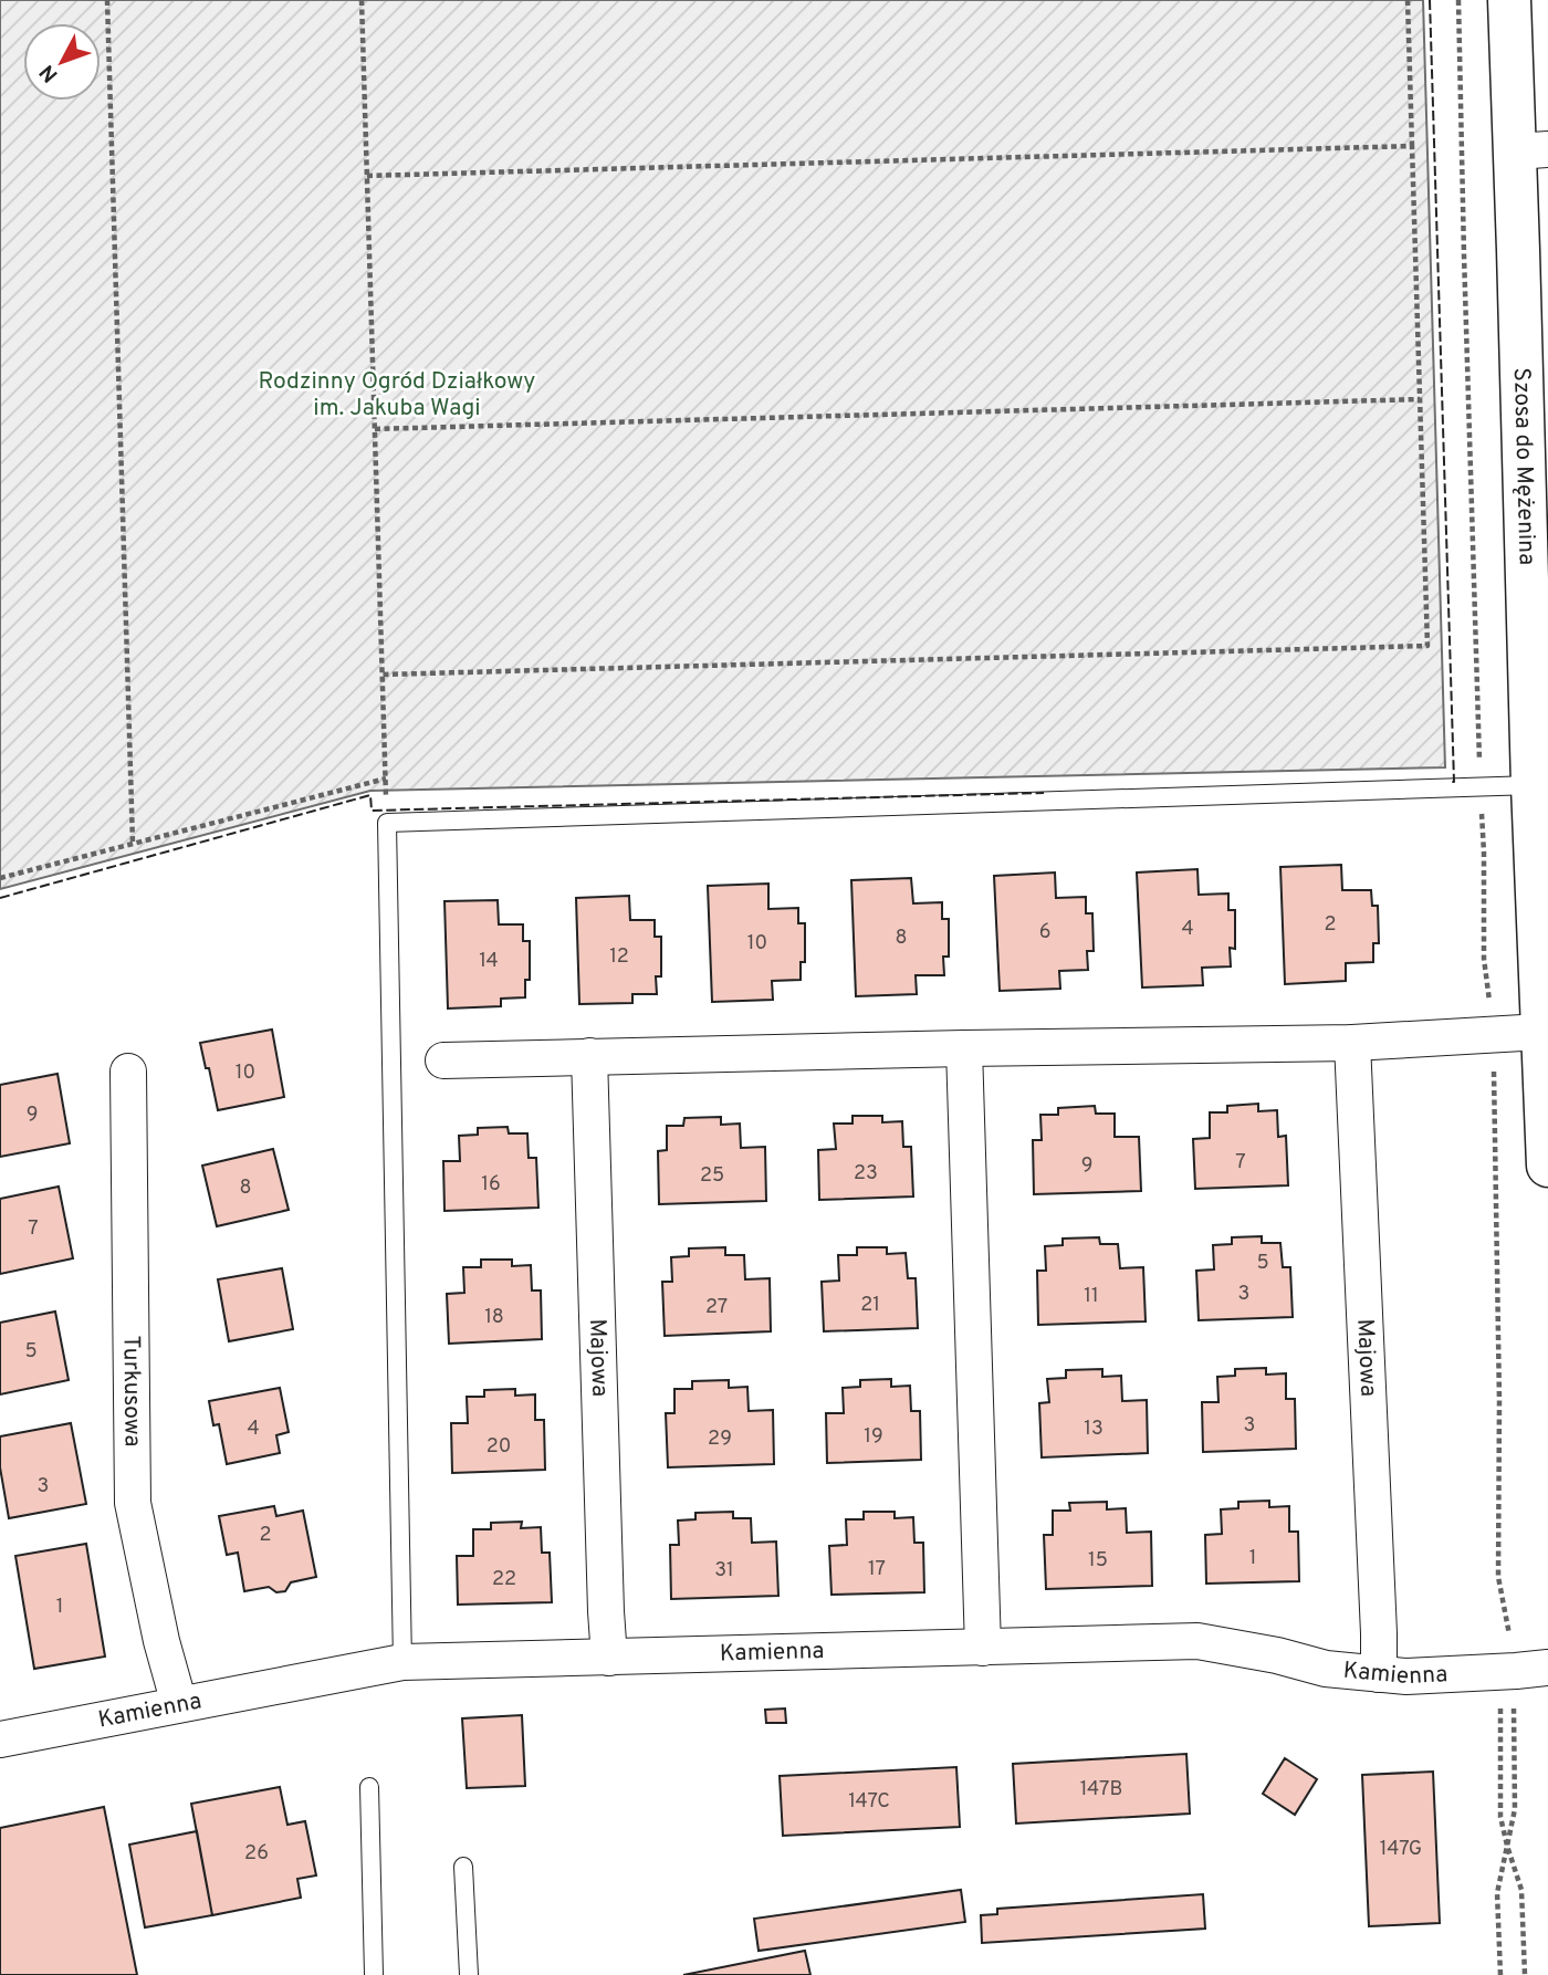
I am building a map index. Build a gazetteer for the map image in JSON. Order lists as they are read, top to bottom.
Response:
{
  "streets": {
    "main road": ["Szosa do Mężenina"],
    "street": ["Majowa", "Turkusowa", "Kamienna"]
  },
  "crossings": [
    ["Majowa", "Kamienna"],
    ["Turkusowa", "Kamienna"]
  ],
  "parks": ["Rodzinny Ogród Działkowy im. Jakuba Wagi"],
  "house_numbers": [
    "2",
    "4",
    "6",
    "8",
    "10",
    "12",
    "14",
    "10",
    "9",
    "7",
    "9",
    "23",
    "25",
    "16",
    "8",
    "7",
    "5",
    "3",
    "11",
    "21",
    "27",
    "18",
    "5",
    "3",
    "4",
    "13",
    "19",
    "29",
    "20",
    "3",
    "2",
    "1",
    "15",
    "17",
    "31",
    "22",
    "1",
    "147B",
    "147C",
    "147G",
    "26"
  ],
  "north": "bottom left"
}
